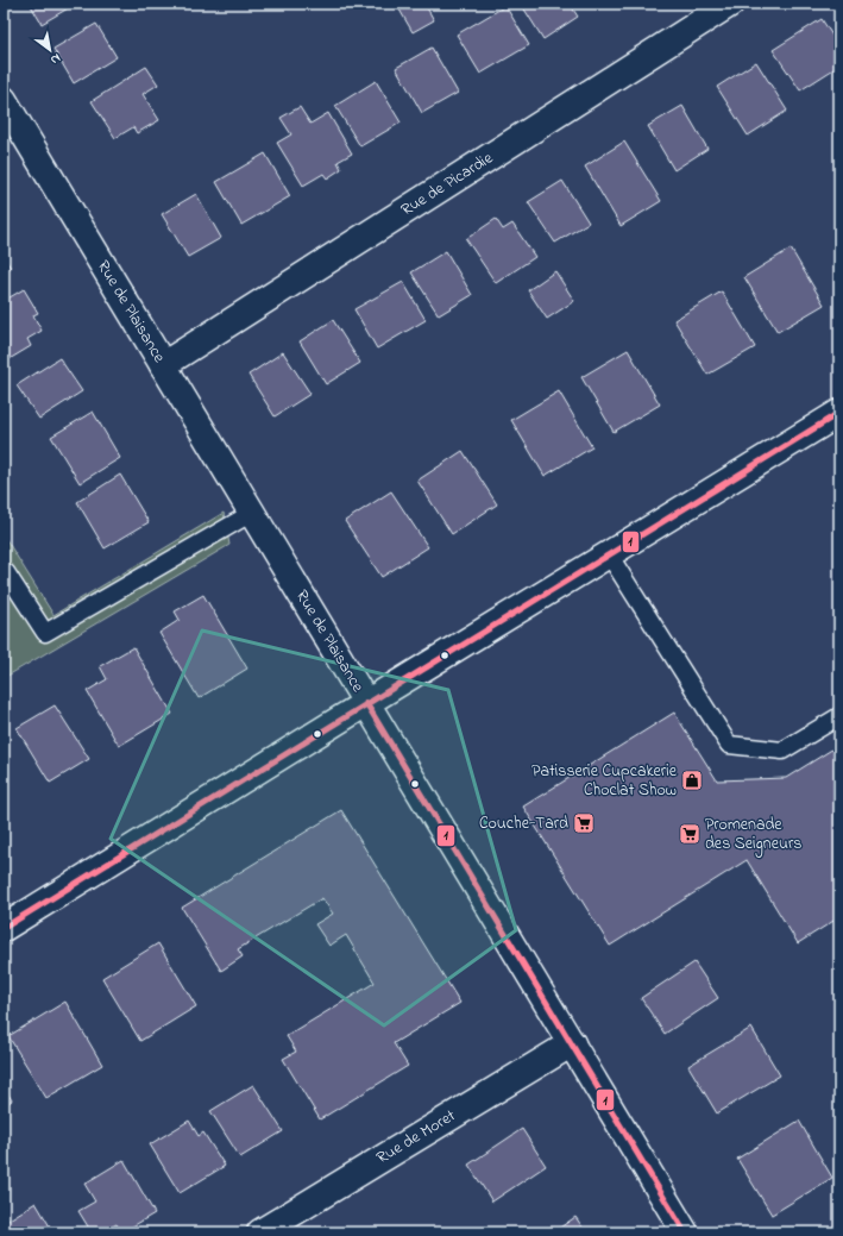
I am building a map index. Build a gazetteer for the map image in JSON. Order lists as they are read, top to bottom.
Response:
{
  "streets": {
    "street": ["Rue de Picardie", "Rue de Plaisance", "Rue de Moret"]
  },
  "crossings": [
    ["Rue de Picardie", "Rue de Plaisance"],
    ["Rue de Plaisance", "Rue de Moret"]
  ],
  "places": {
    "shop": ["Patisserie Cupcakerie Choclat Show"],
    "supermarket": ["Couche-Tard", "Promenade des Seigneurs"]
  },
  "lines": ["transit line 1"],
  "north": "bottom right"
}
